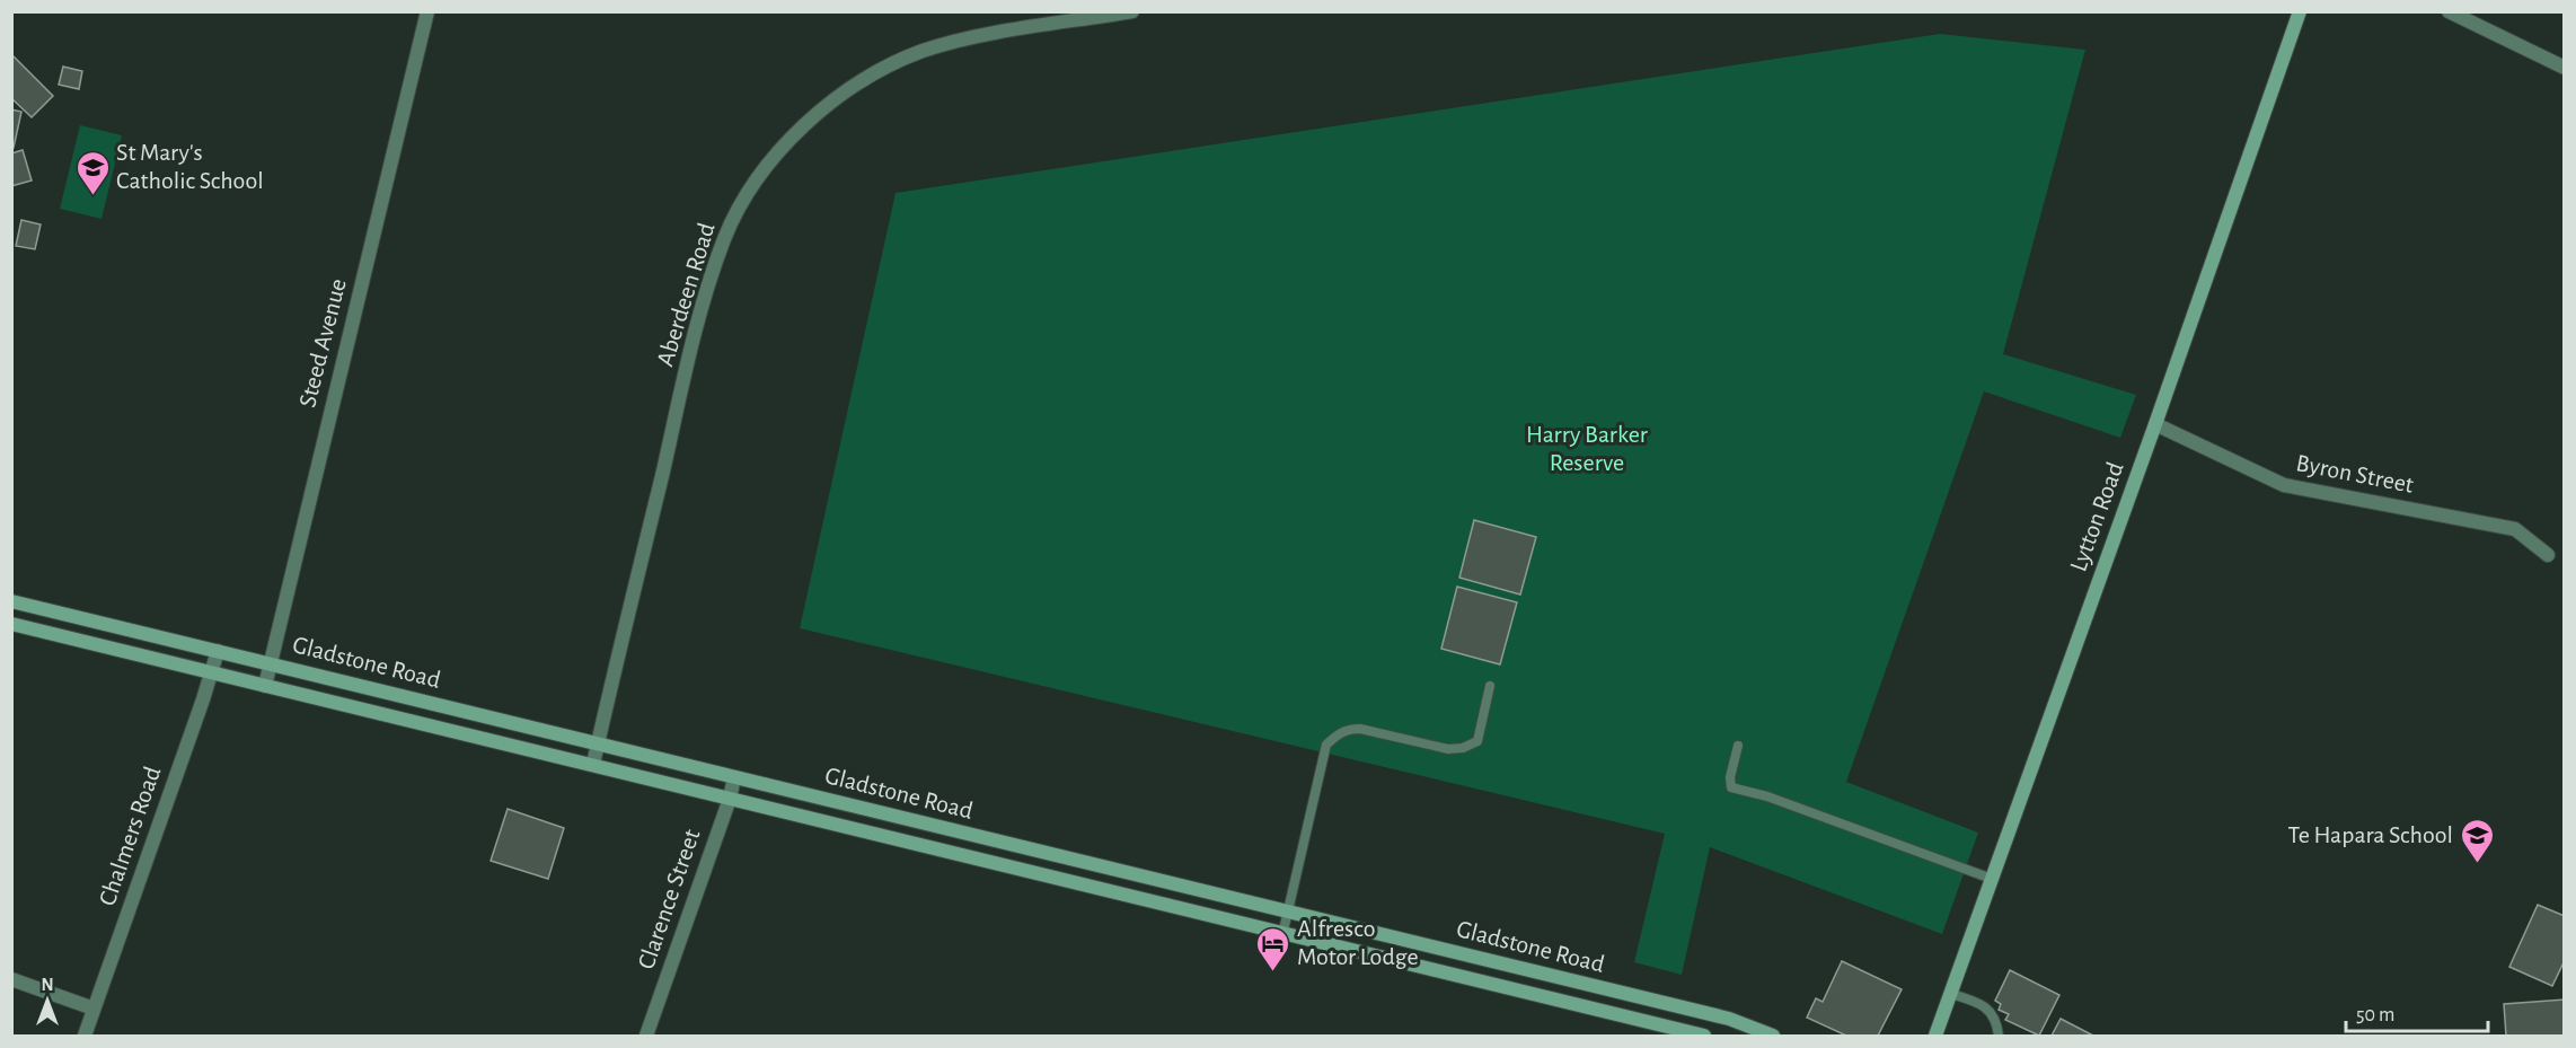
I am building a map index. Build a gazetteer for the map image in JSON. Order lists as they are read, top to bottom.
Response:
{
  "streets": {
    "main road": ["Lytton Road", "Gladstone Road"],
    "street": [
      "Aberdeen Road",
      "Steed Avenue",
      "Byron Street",
      "Chalmers Road",
      "Clarence Street"
    ]
  },
  "crossings": [
    ["Aberdeen Road", "Gladstone Road"],
    ["Steed Avenue", "Gladstone Road"],
    ["Byron Street", "Lytton Road"],
    ["Gladstone Road", "Chalmers Road"],
    ["Gladstone Road", "Clarence Street"]
  ],
  "parks": ["Harry Barker Reserve"],
  "places": {
    "school or university": ["St Mary's Catholic School", "Te Hapara School"],
    "hotel": ["Alfresco Motor Lodge"]
  },
  "scale_bar": "50 m",
  "north": "top"
}
